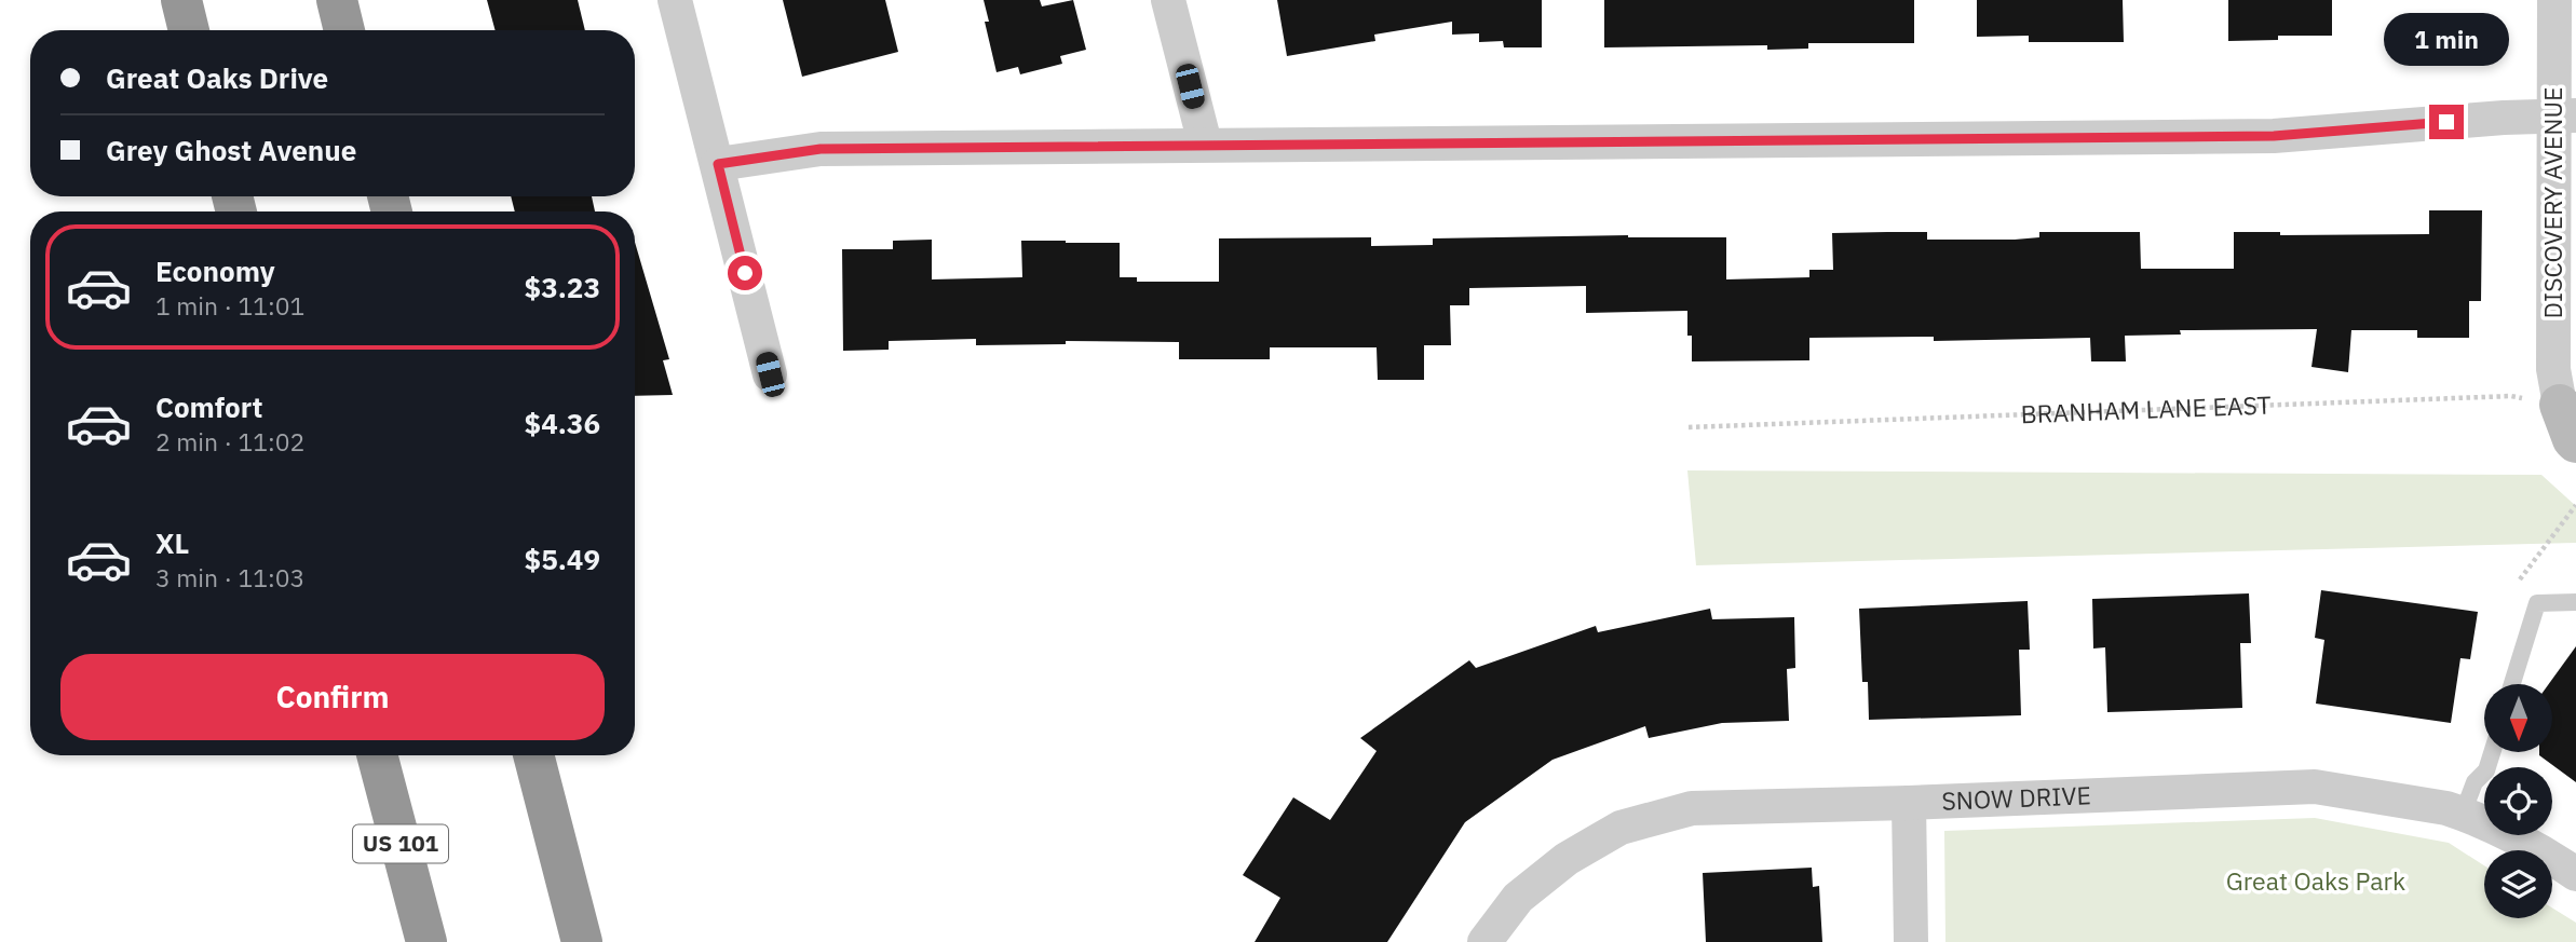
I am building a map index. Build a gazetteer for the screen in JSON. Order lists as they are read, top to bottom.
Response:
{
  "streets": {
    "highway": ["US 101"],
    "street": ["DISCOVERY AVENUE", "SNOW DRIVE"],
    "path": ["BRANHAM LANE EAST"]
  },
  "crossings": [
    ["DISCOVERY AVENUE", "BRANHAM LANE EAST"]
  ],
  "parks": ["Great Oaks Park"],
  "north": "bottom",
  "page": {
    "bubble": "1 min",
    "banner": ["Great Oaks Drive", "Grey Ghost Avenue"],
    "list": [
      {
        "name": "Economy",
        "note": "1 min · 11:01",
        "value": "$3.23"
      },
      {
        "name": "Comfort",
        "note": "2 min · 11:02",
        "value": "$4.36"
      },
      {
        "name": "XL",
        "note": "3 min · 11:03",
        "value": "$5.49"
      }
    ],
    "buttons": "Confirm"
  }
}
